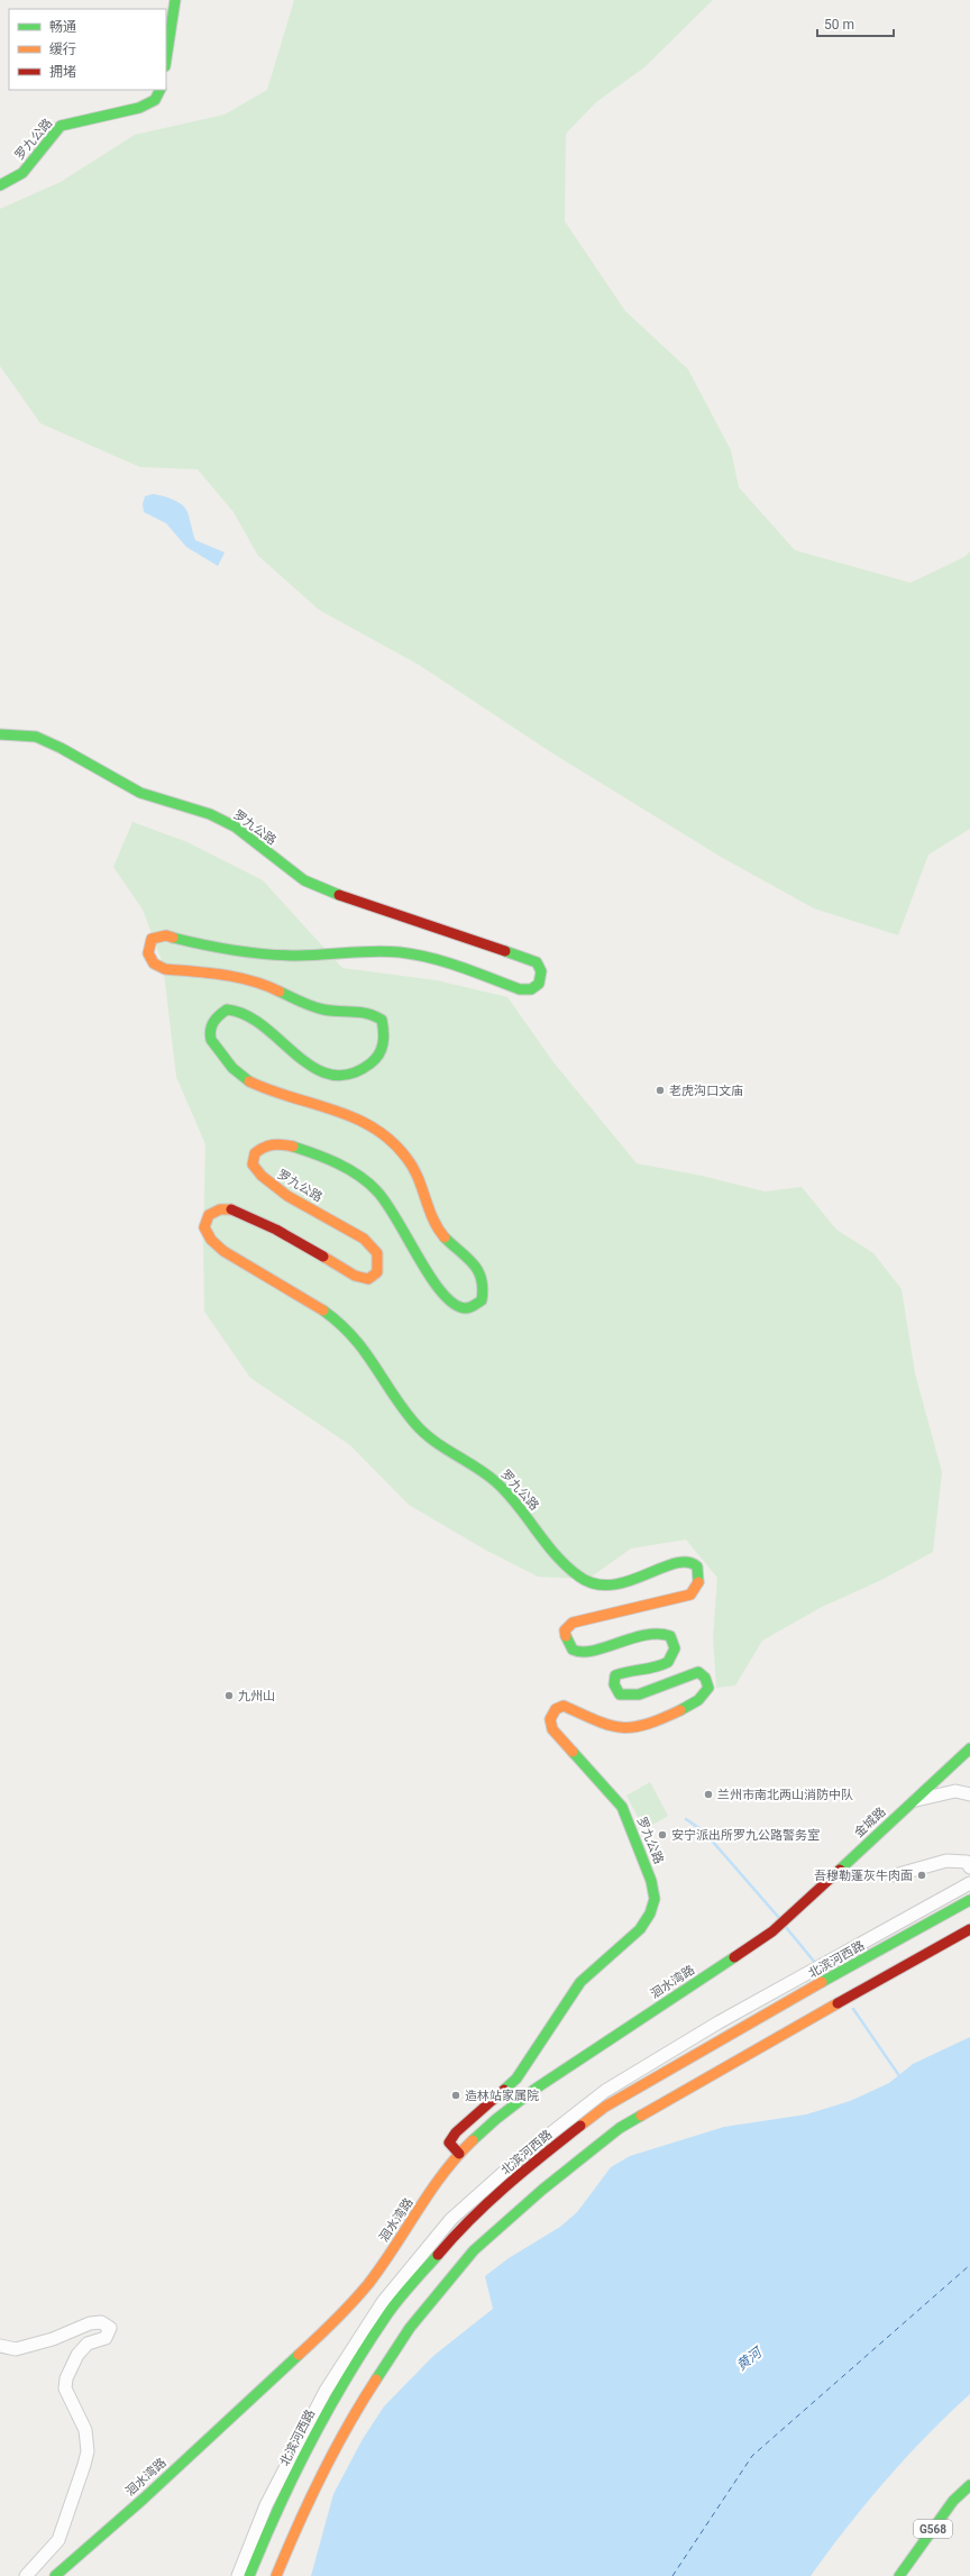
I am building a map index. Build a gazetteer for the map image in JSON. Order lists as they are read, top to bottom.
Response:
{
  "streets": {
    "main road": [
      "罗九公路",
      "金城路",
      "北滨河西路",
      "洄水湾路",
      "G568"
    ]
  },
  "crossings": [
    ["罗九公路", "洄水湾路"],
    ["金城路", "洄水湾路"]
  ],
  "water": ["黄河"],
  "places": [
    "老虎沟口文庙",
    "九州山",
    "兰州市南北两山消防中队",
    "安宁派出所罗九公路警务室",
    "吾穆勒蓬灰牛肉面",
    "造林站家属院"
  ],
  "legend": ["畅通", "缓行", "拥堵"],
  "scale_bar": "50 m"
}
